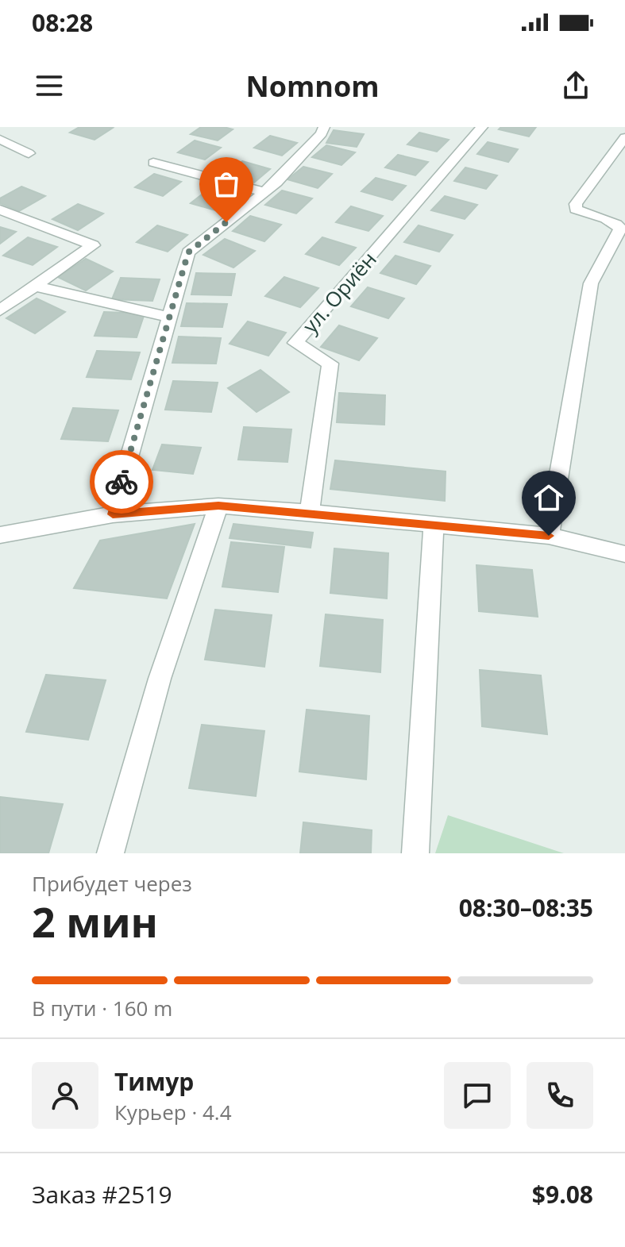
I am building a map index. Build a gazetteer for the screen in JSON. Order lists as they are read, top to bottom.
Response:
{
  "streets": {
    "street": ["ул. Ориён"]
  },
  "page": {
    "status": "08:28",
    "header": "Nomnom",
    "heading": ["2 мин", "Прибудет через", "08:30–08:35"],
    "panel": [
      "Тимур",
      "Курьер · 4.4",
      "Заказ #2519",
      "$9.08"
    ],
    "bar": "В пути · 160 m"
  }
}
